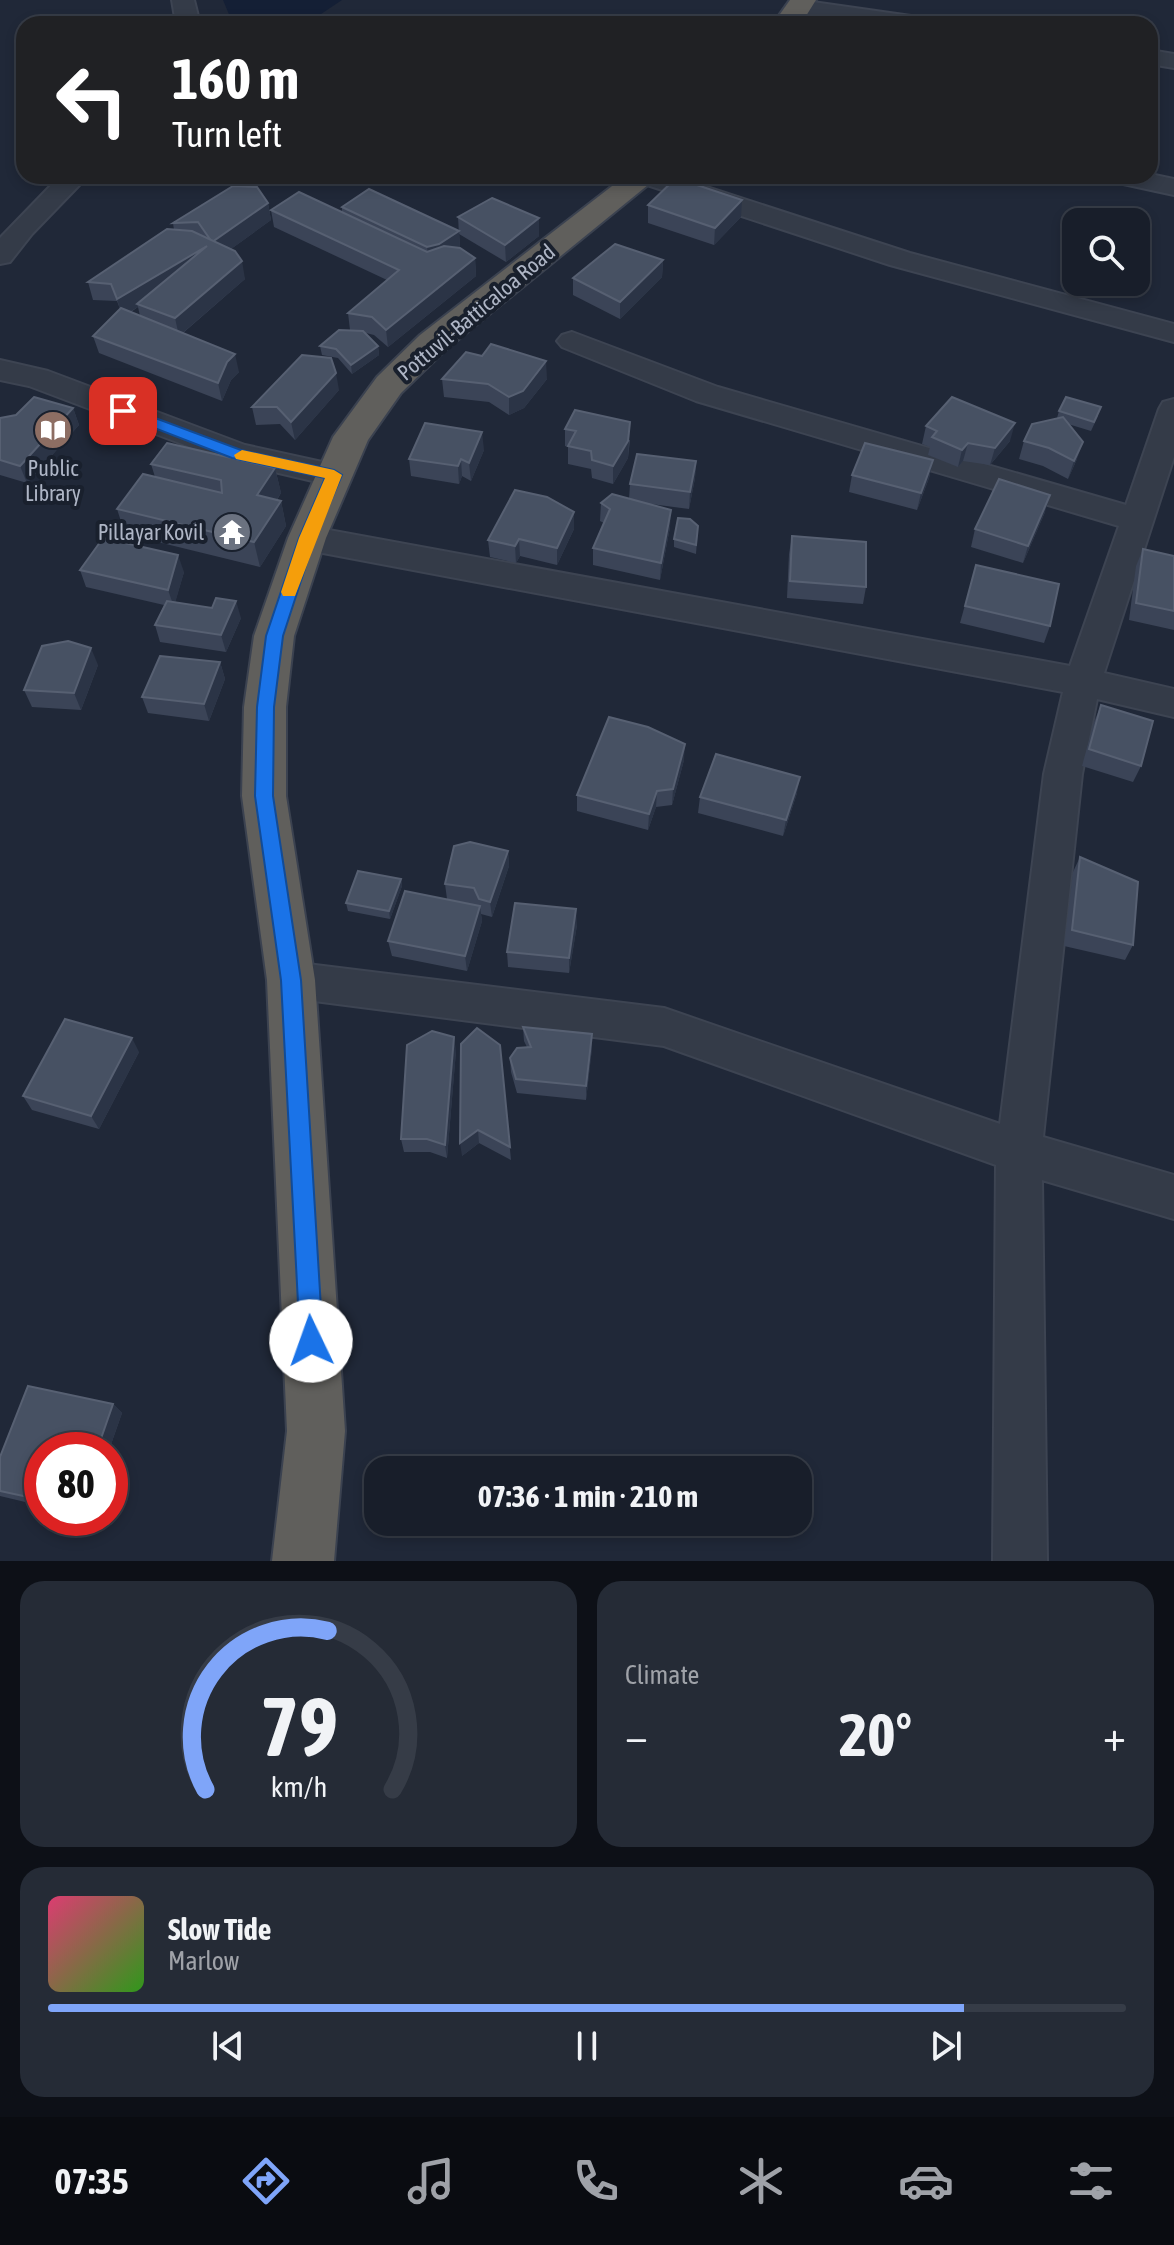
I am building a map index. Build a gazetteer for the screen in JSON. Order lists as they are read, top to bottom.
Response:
{
  "streets": {
    "highway": ["Pottuvil-Batticaloa Road"]
  },
  "places": {
    "library": ["Public Library"],
    "temple": ["Pillayar Kovil"]
  },
  "page": {
    "turn": ["160 m", "Turn left"],
    "limit": "80",
    "trip": "07:36 · 1 min · 210 m",
    "tile": "Climate",
    "heat": ["−", "20°", "+"],
    "song": ["Slow Tide", "Marlow"],
    "tabs": "07:35",
    "gauge": ["79", "km/h"]
  }
}
